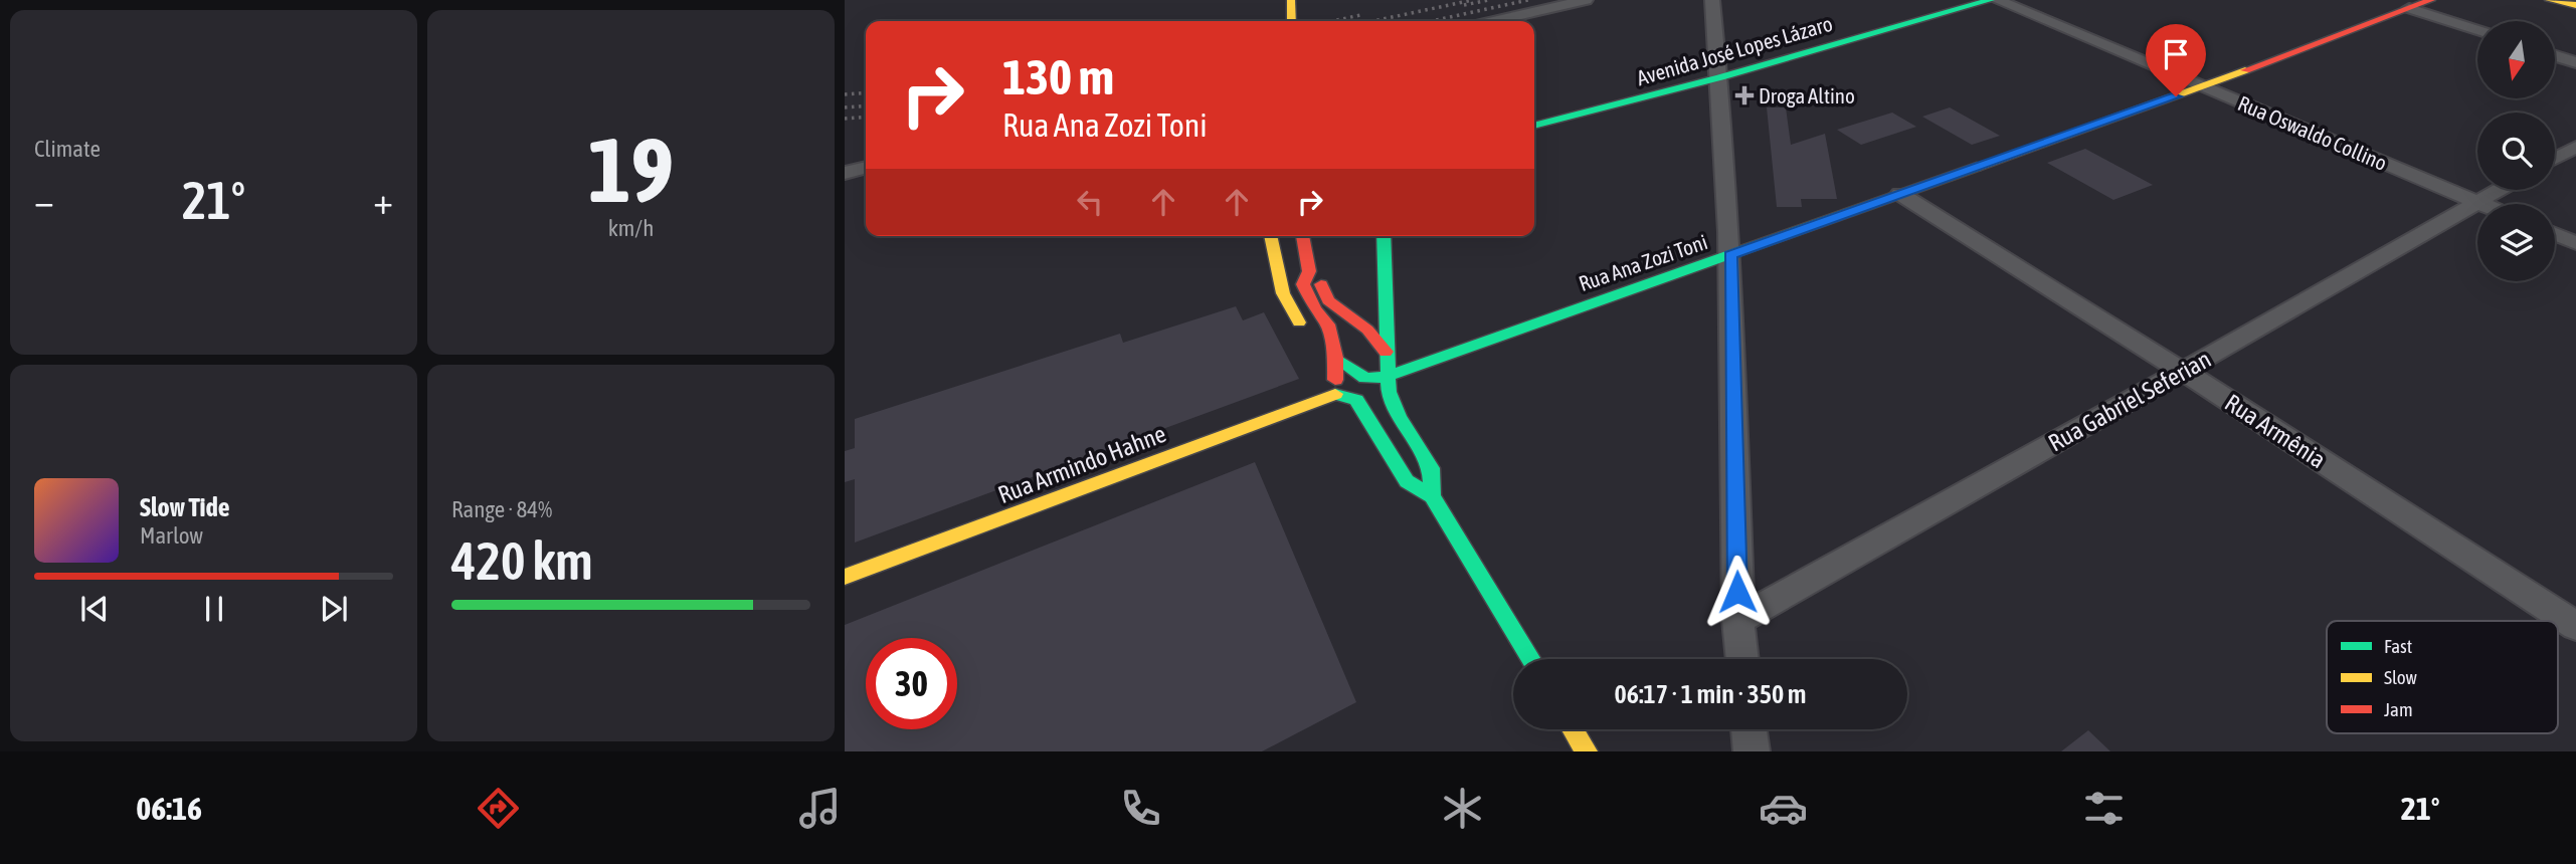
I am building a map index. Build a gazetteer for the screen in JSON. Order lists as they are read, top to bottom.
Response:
{
  "streets": {
    "street": [
      "Avenida José Lopes Lázaro",
      "Rua Oswaldo Collino",
      "Rua Ana Zozi Toni",
      "Rua Gabriel Seferian",
      "Rua Armênia",
      "Rua Armindo Hahne"
    ]
  },
  "crossings": [
    ["Rua Oswaldo Collino", "Rua Ana Zozi Toni"],
    ["Rua Oswaldo Collino", "Rua Gabriel Seferian"],
    ["Rua Ana Zozi Toni", "Rua Armênia"],
    ["Rua Gabriel Seferian", "Rua Armênia"]
  ],
  "places": {
    "health": ["Droga Altino"]
  },
  "legend": ["Fast", "Slow", "Jam"],
  "north": "bottom",
  "page": {
    "tile": [
      "Climate",
      ["19", "km/h"],
      ["Range · 84%", "420 km"]
    ],
    "turn": ["130 m", "Rua Ana Zozi Toni"],
    "heat": ["−", "21°", "+"],
    "song": ["Slow Tide", "Marlow"],
    "limit": "30",
    "trip": "06:17 · 1 min · 350 m",
    "tabs": ["06:16", "21°"]
  }
}
